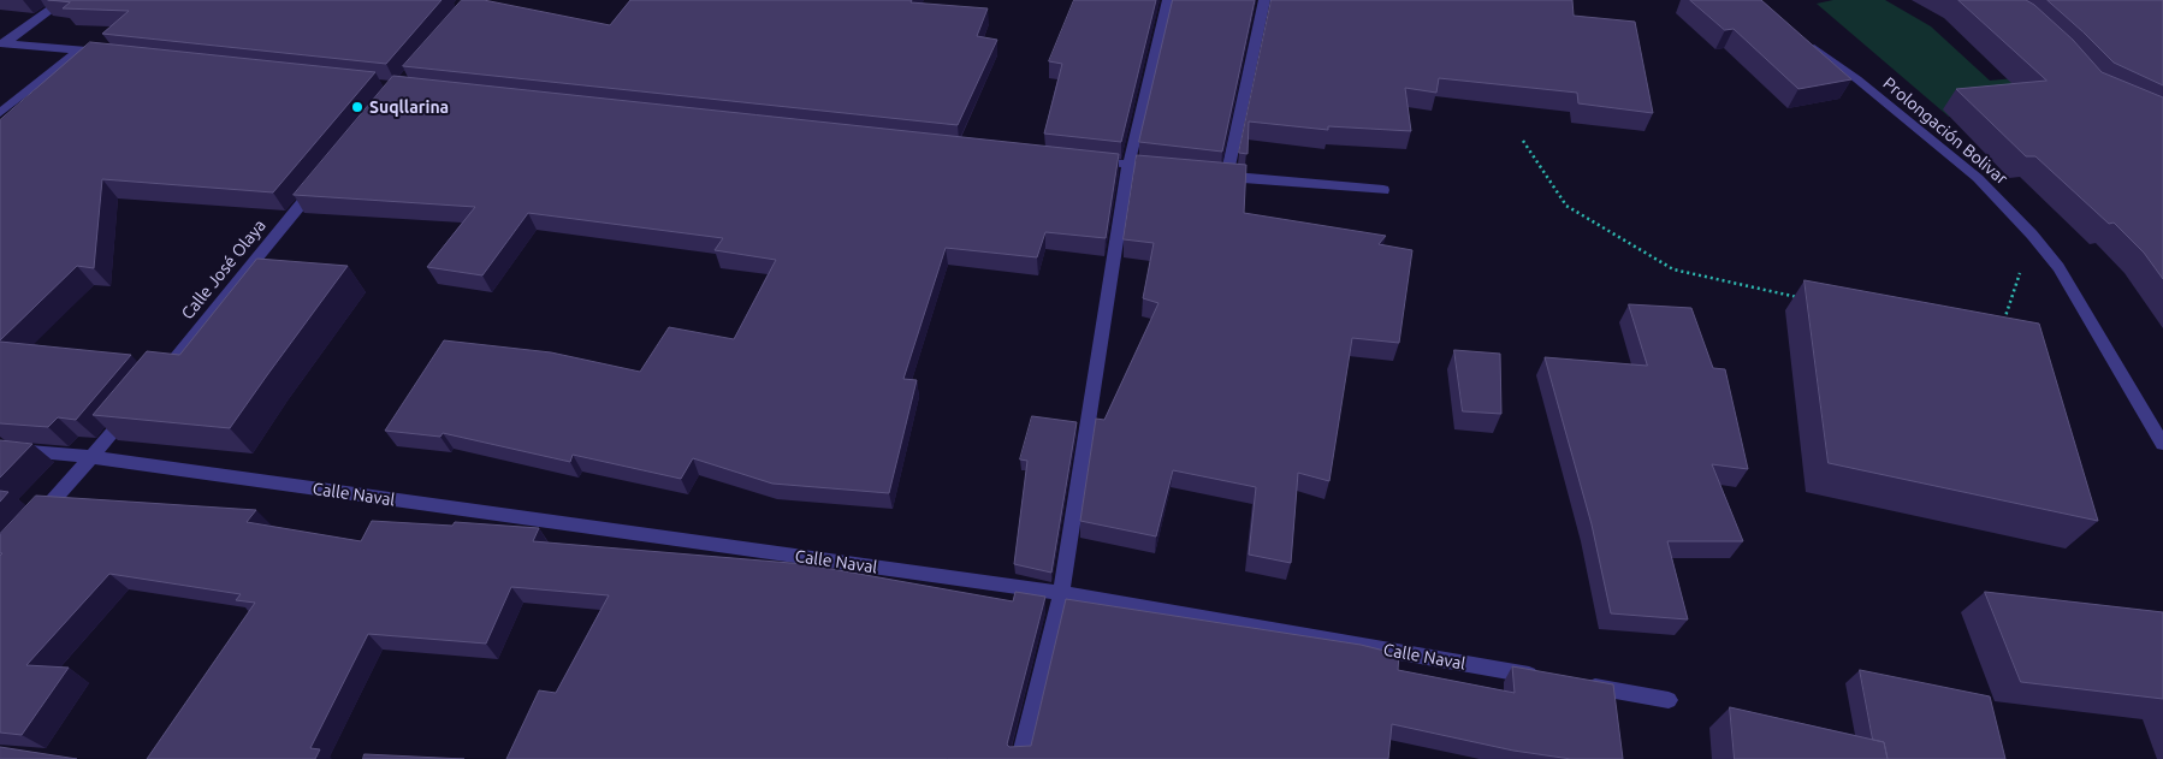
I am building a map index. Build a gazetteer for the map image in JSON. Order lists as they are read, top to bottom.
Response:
{
  "streets": {
    "street": ["Prolongación Bolivar", "Calle José Olaya", "Calle Naval"]
  },
  "places": ["Suqllarina"]
}
